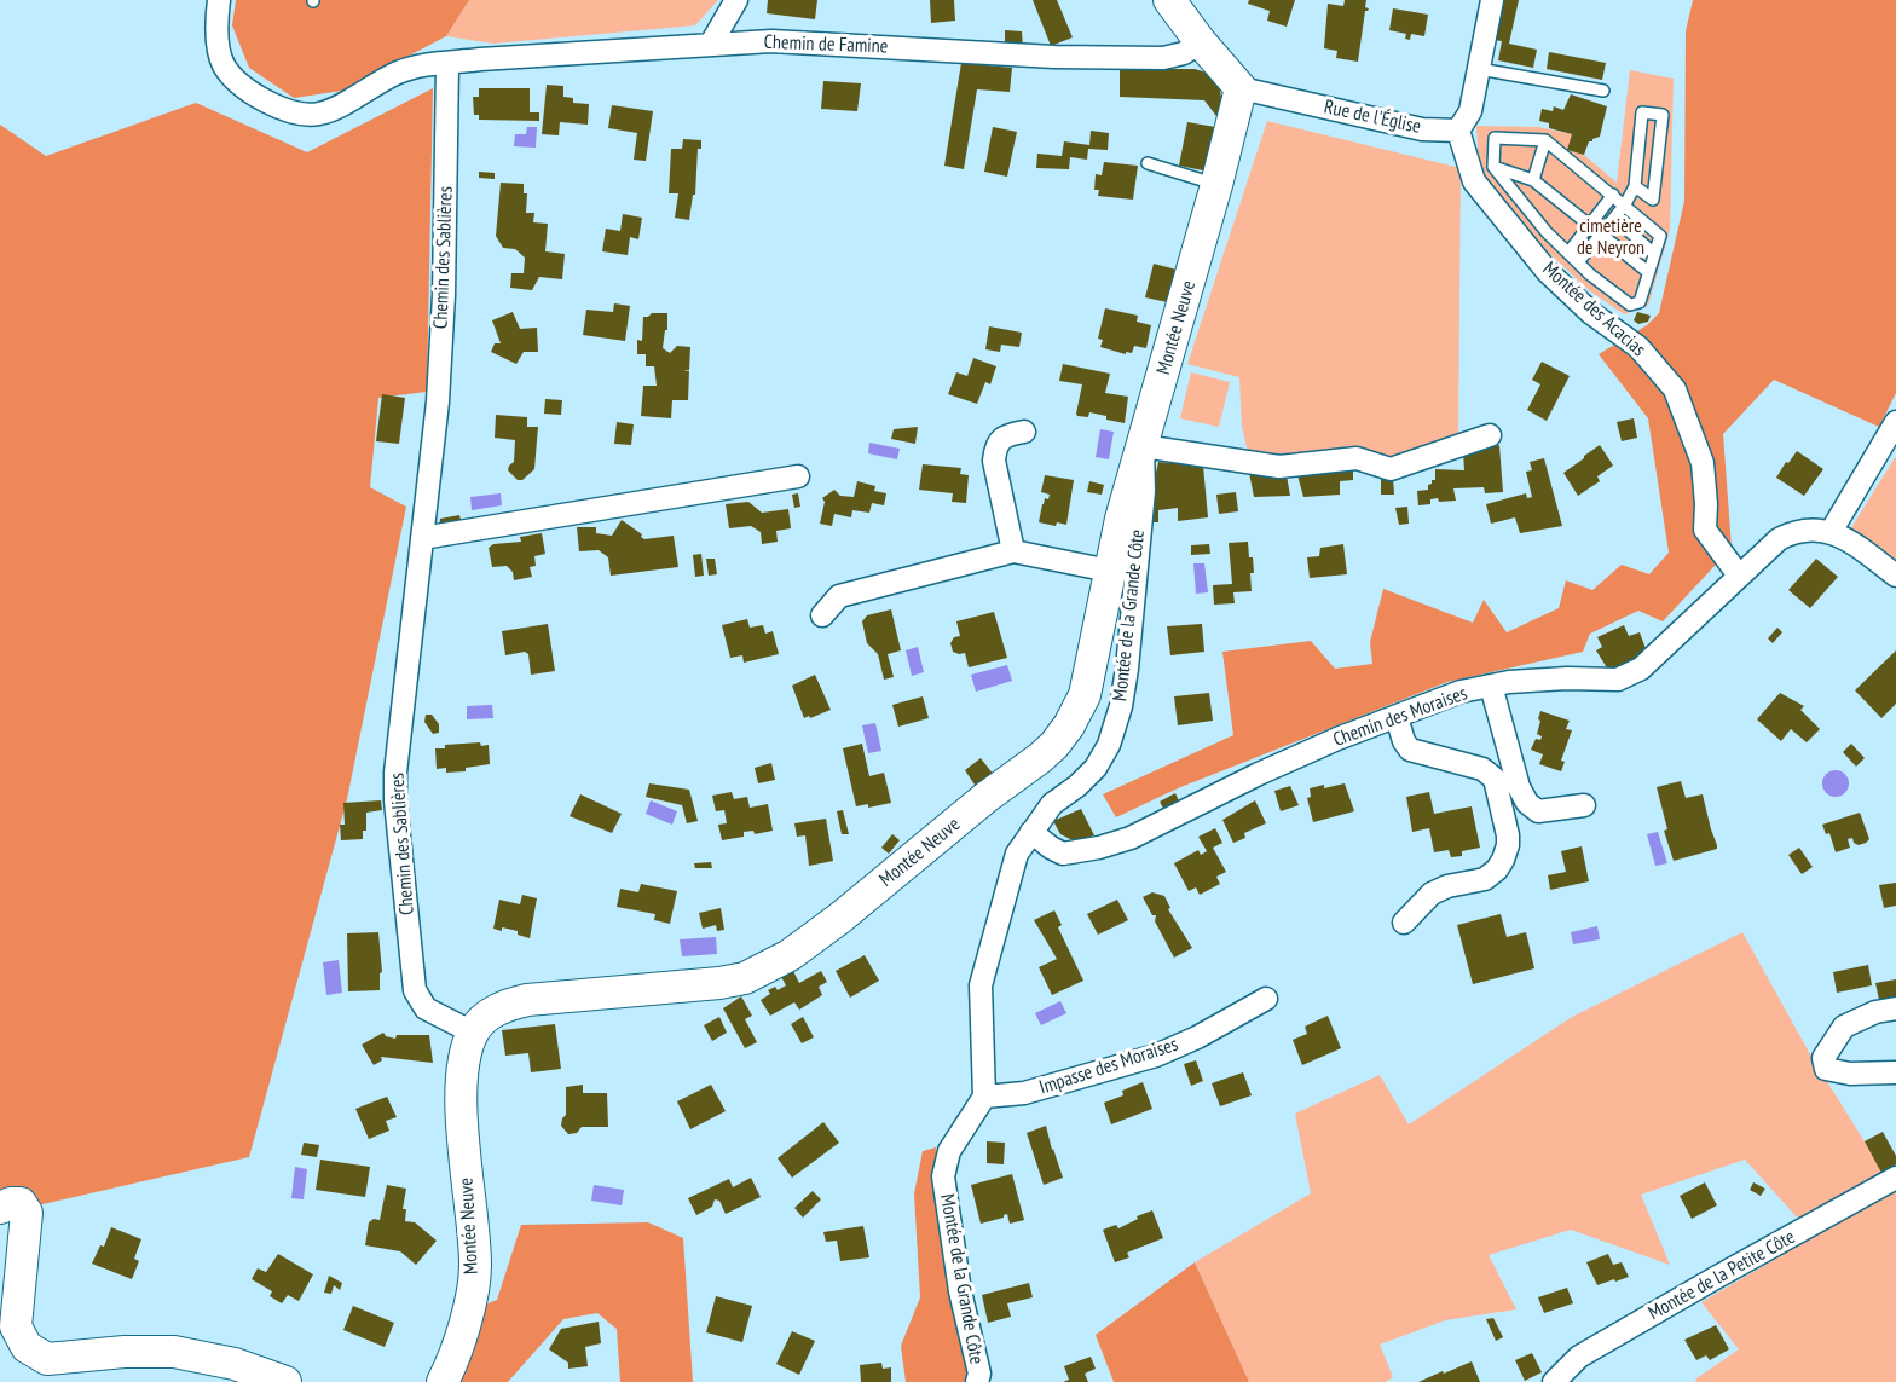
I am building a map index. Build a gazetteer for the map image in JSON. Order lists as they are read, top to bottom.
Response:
{
  "streets": {
    "street": [
      "Chemin de Famine",
      "Rue de l'Église",
      "Chemin des Sablières",
      "Montée des Acacias",
      "Montée Neuve",
      "Montée de la Grande Côte",
      "Chemin des Moraises",
      "Impasse des Moraises",
      "Montée de la Petite Côte"
    ]
  },
  "crossings": [
    ["Chemin de Famine", "Chemin des Sablières"],
    ["Rue de l'Église", "Montée des Acacias"],
    ["Rue de l'Église", "Montée Neuve"],
    ["Chemin des Sablières", "Montée Neuve"],
    ["Montée des Acacias", "Chemin des Moraises"],
    ["Montée Neuve", "Montée de la Grande Côte"],
    ["Montée de la Grande Côte", "Chemin des Moraises"],
    ["Montée de la Grande Côte", "Impasse des Moraises"]
  ],
  "parks": ["cimetière de Neyron"]
}
